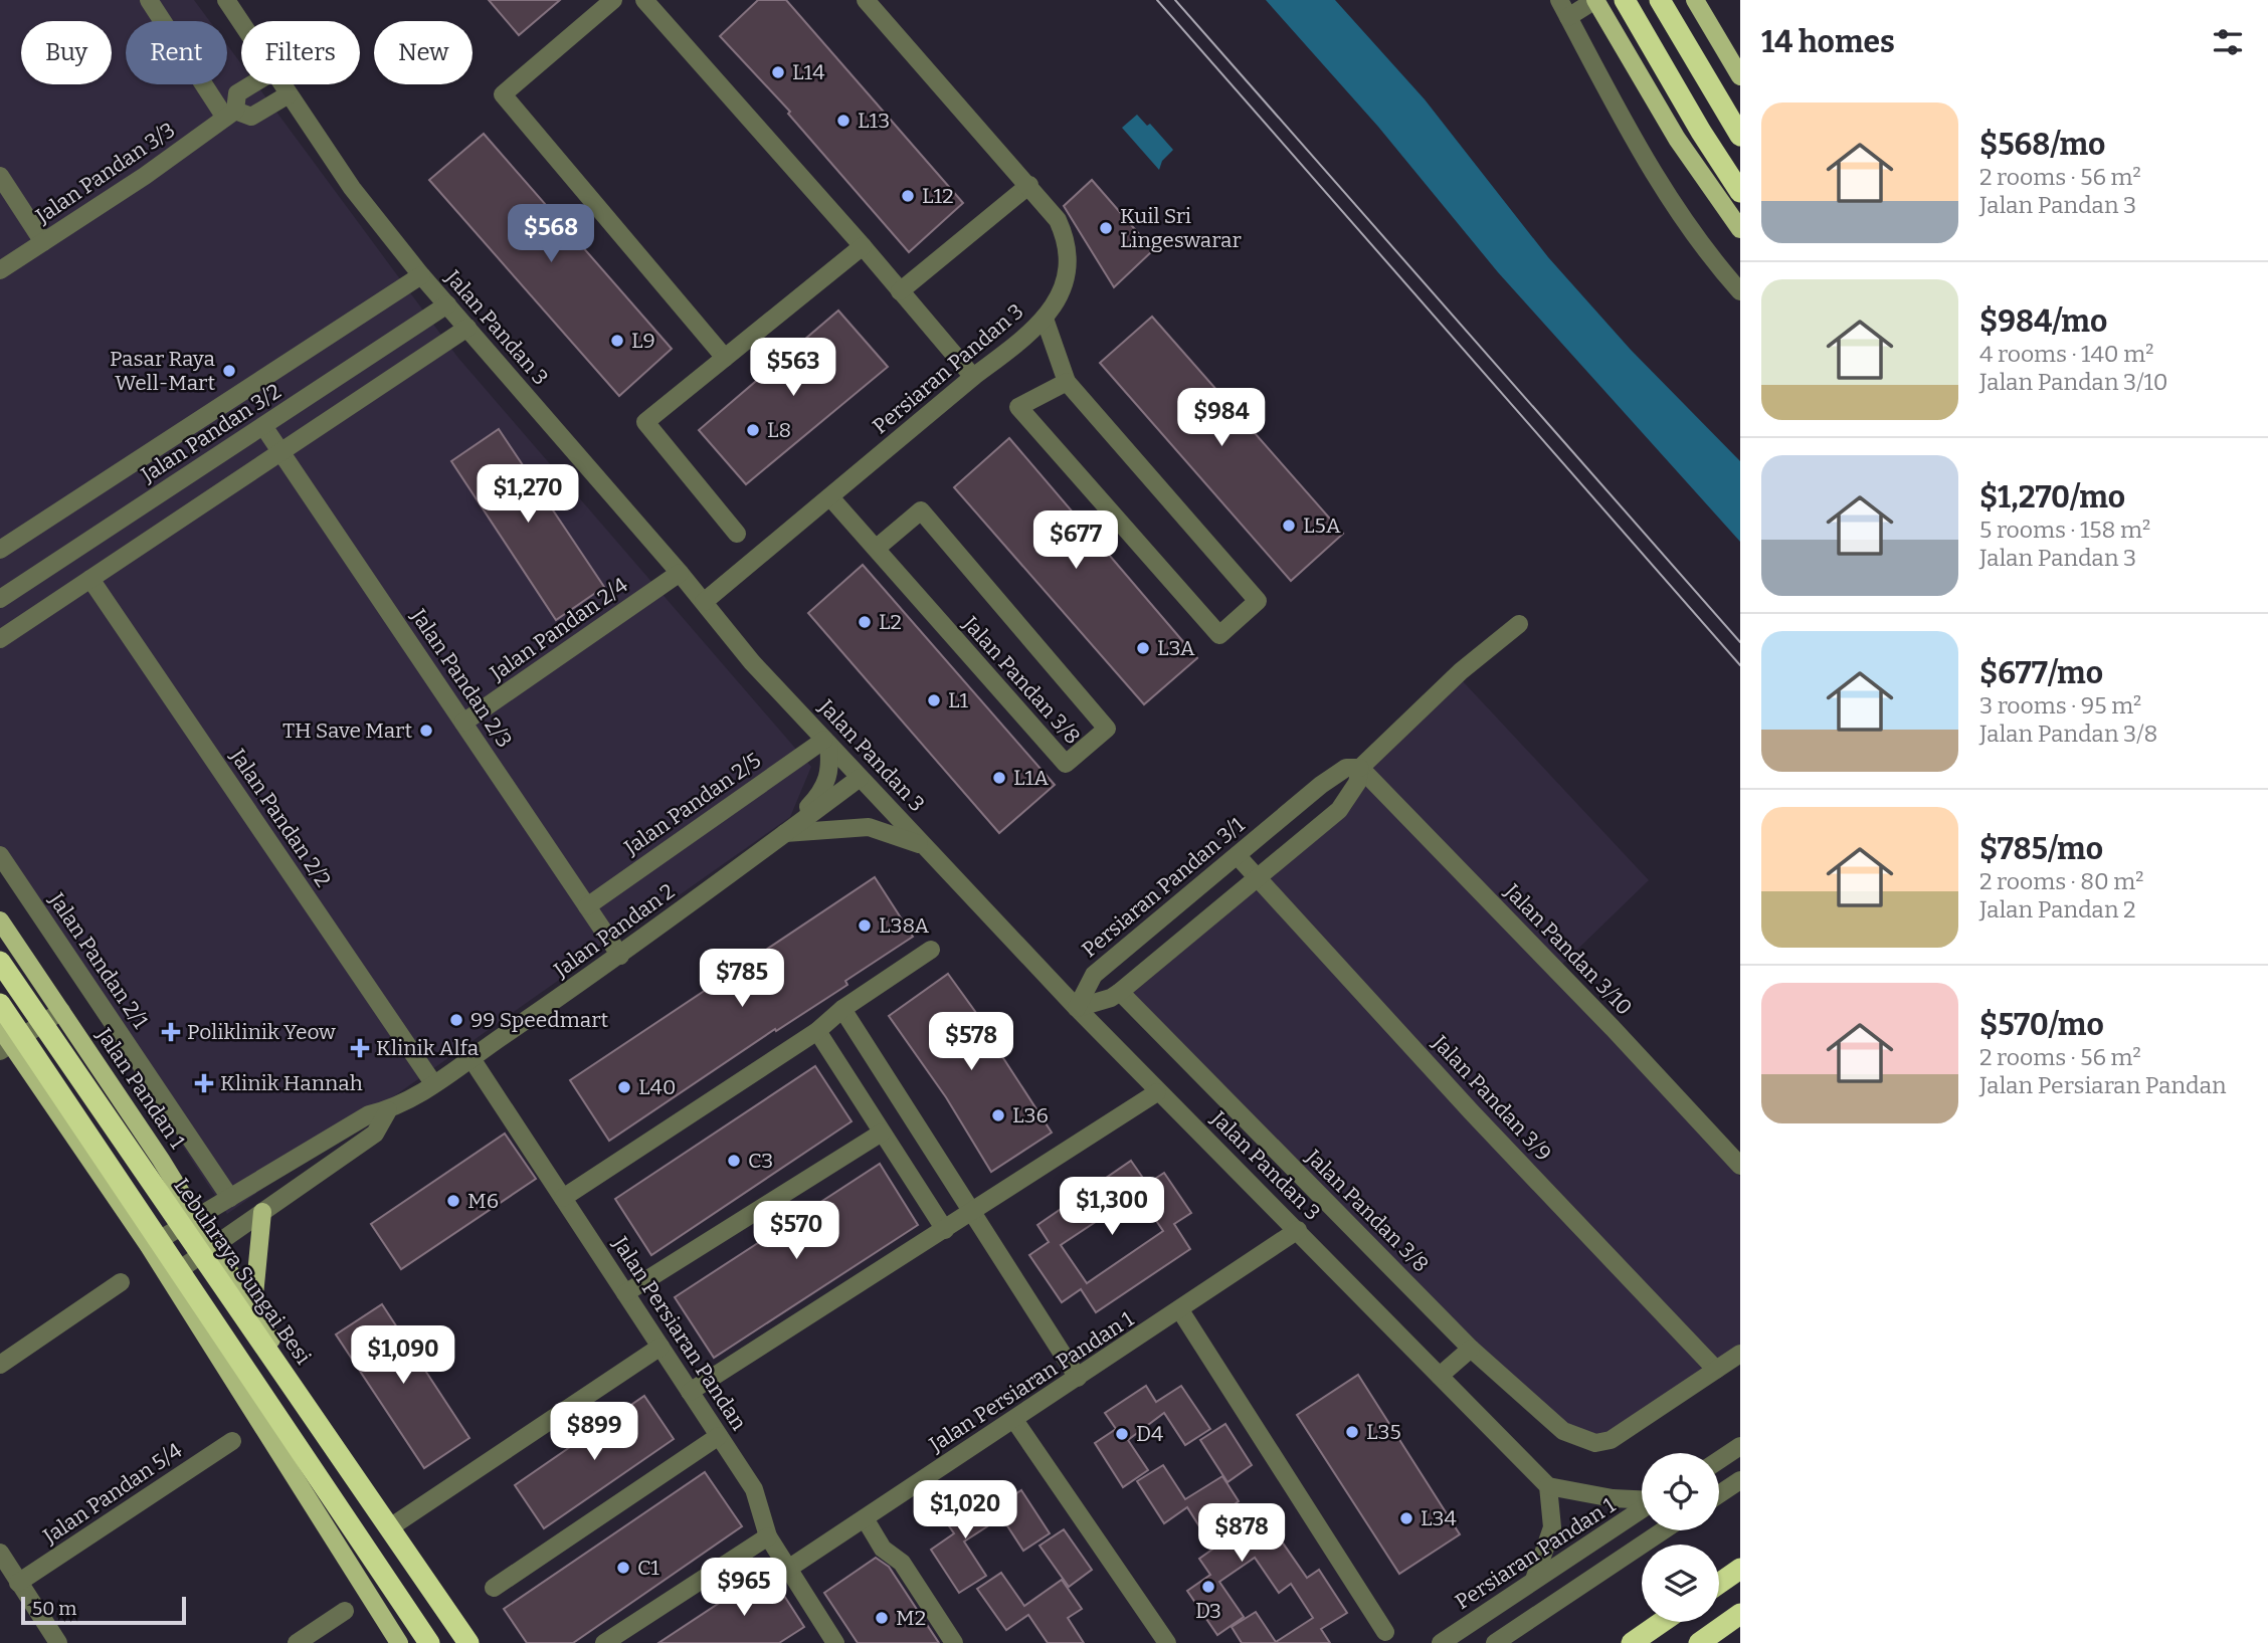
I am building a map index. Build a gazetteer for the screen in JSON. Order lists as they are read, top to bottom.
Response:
{
  "streets": {
    "highway": ["Lebuhraya Sungai Besi"],
    "main road": ["Jalan Pandan 1"],
    "street": [
      "Jalan Pandan 3/3",
      "Jalan Pandan 3",
      "Persiaran Pandan 3",
      "Jalan Pandan 3/2",
      "Jalan Pandan 2/4",
      "Jalan Pandan 2/3",
      "Jalan Pandan 3/8",
      "Jalan Pandan 2/5",
      "Jalan Pandan 2/2",
      "Persiaran Pandan 3/1",
      "Jalan Pandan 2",
      "Jalan Pandan 3/10",
      "Jalan Pandan 2/1",
      "Jalan Pandan 3/9",
      "Jalan Persiaran Pandan",
      "Jalan Persiaran Pandan 1",
      "Jalan Pandan 5/4",
      "Persiaran Pandan 1"
    ]
  },
  "crossings": [
    ["Jalan Pandan 3", "Persiaran Pandan 3"],
    ["Jalan Pandan 3", "Jalan Pandan 3/2"],
    ["Jalan Pandan 3", "Jalan Pandan 2/4"],
    ["Jalan Pandan 3", "Jalan Pandan 2/5"],
    ["Jalan Pandan 3", "Persiaran Pandan 3/1"],
    ["Jalan Pandan 3", "Jalan Pandan 2"],
    ["Jalan Pandan 3", "Jalan Persiaran Pandan 1"],
    ["Persiaran Pandan 3", "Jalan Pandan 3/8"],
    ["Jalan Pandan 3/2", "Jalan Pandan 2/3"],
    ["Jalan Pandan 2/4", "Jalan Pandan 2/3"],
    ["Jalan Pandan 2/3", "Jalan Pandan 2/5"],
    ["Jalan Pandan 2/3", "Jalan Pandan 2"],
    ["Jalan Pandan 3/8", "Persiaran Pandan 3/1"],
    ["Jalan Pandan 3/8", "Jalan Pandan 3/9"],
    ["Jalan Pandan 2/2", "Jalan Pandan 2"],
    ["Persiaran Pandan 3/1", "Jalan Pandan 3/10"],
    ["Persiaran Pandan 3/1", "Jalan Pandan 3/9"],
    ["Jalan Pandan 2", "Jalan Pandan 2/1"],
    ["Jalan Pandan 2", "Jalan Pandan 1"],
    ["Jalan Pandan 2", "Jalan Persiaran Pandan"],
    ["Jalan Pandan 1", "Lebuhraya Sungai Besi"],
    ["Jalan Persiaran Pandan", "Jalan Persiaran Pandan 1"]
  ],
  "places": {
    "other": [
      "L14",
      "L13",
      "L12",
      "Kuil Sri Lingeswarar",
      "L9",
      "Pasar Raya Well-Mart",
      "L8",
      "L5A",
      "L2",
      "L3A",
      "L1",
      "TH Save Mart",
      "L1A",
      "L38A",
      "99 Speedmart",
      "L40",
      "L36",
      "C3",
      "M6",
      "L35",
      "D4",
      "L34",
      "C1",
      "D3",
      "M2"
    ],
    "health": ["Poliklinik Yeow", "Klinik Alfa", "Klinik Hannah"]
  },
  "scale_bar": "50 m",
  "page": {
    "heading": "14 homes",
    "chip": [
      "Buy",
      "Rent",
      "Filters",
      "New"
    ],
    "list": [
      {
        "name": "$568/mo",
        "note": "2 rooms · 56 m² · Jalan Pandan 3"
      },
      {
        "name": "$984/mo",
        "note": "4 rooms · 140 m² · Jalan Pandan 3/10"
      },
      {
        "name": "$1,270/mo",
        "note": "5 rooms · 158 m² · Jalan Pandan 3"
      },
      {
        "name": "$677/mo",
        "note": "3 rooms · 95 m² · Jalan Pandan 3/8"
      },
      {
        "name": "$785/mo",
        "note": "2 rooms · 80 m² · Jalan Pandan 2"
      },
      {
        "name": "$570/mo",
        "note": "2 rooms · 56 m² · Jalan Persiaran Pandan"
      }
    ],
    "price": [
      "$568",
      "$563",
      "$984",
      "$1,270",
      "$677",
      "$785",
      "$578",
      "$1,300",
      "$570",
      "$1,090",
      "$899",
      "$1,020",
      "$878",
      "$965"
    ],
    "scale": "50 m"
  }
}
